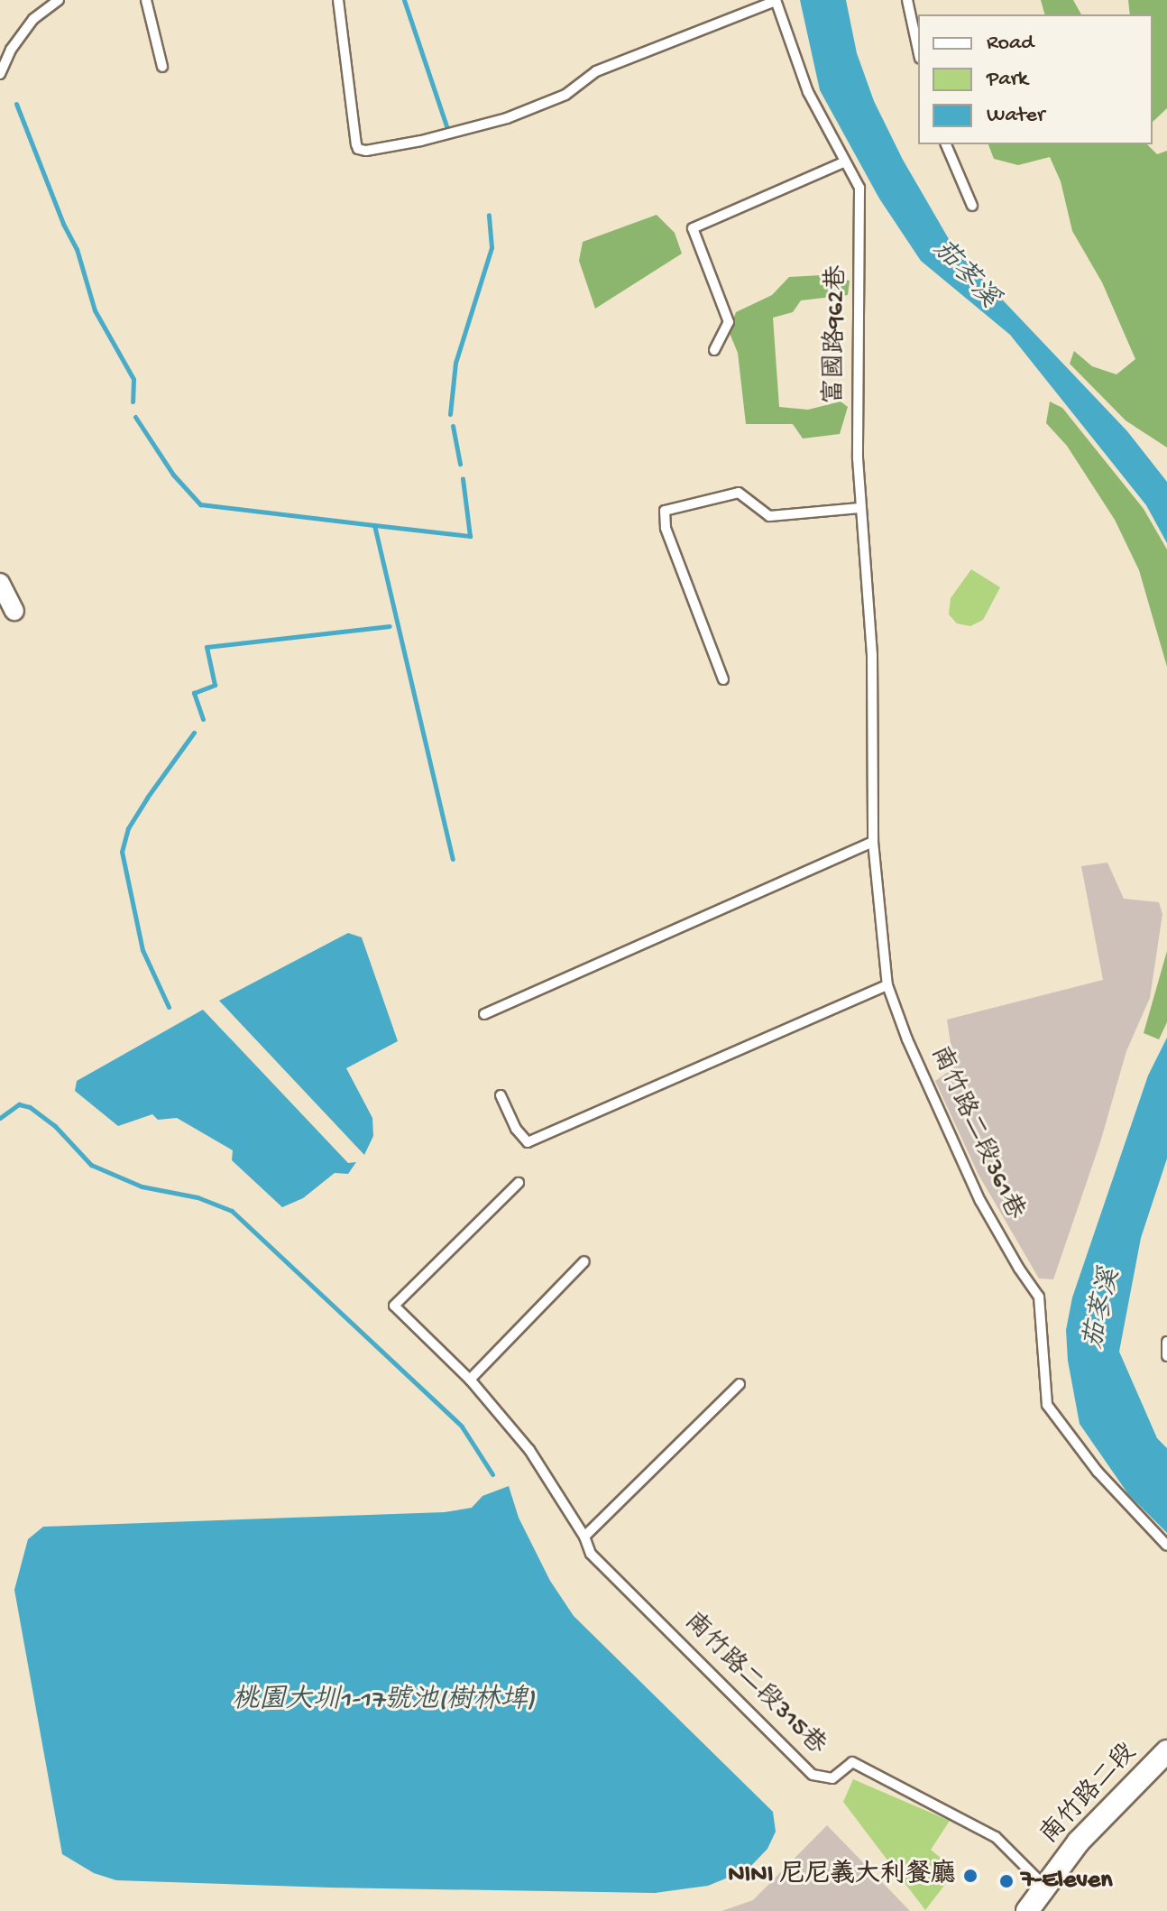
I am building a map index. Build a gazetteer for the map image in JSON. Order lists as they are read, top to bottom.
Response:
{
  "streets": {
    "street": ["南竹路二段"],
    "lane": ["富國路962巷", "南竹路二段361巷", "南竹路二段315巷"]
  },
  "crossings": [
    ["富國路962巷", "南竹路二段361巷"],
    ["南竹路二段315巷", "南竹路二段"]
  ],
  "water": ["茄苳溪", "桃園大圳1-17號池(樹林埤)"],
  "places": ["NINI 尼尼義大利餐廳", "7-Eleven"],
  "legend": ["Road", "Park", "Water"]
}
